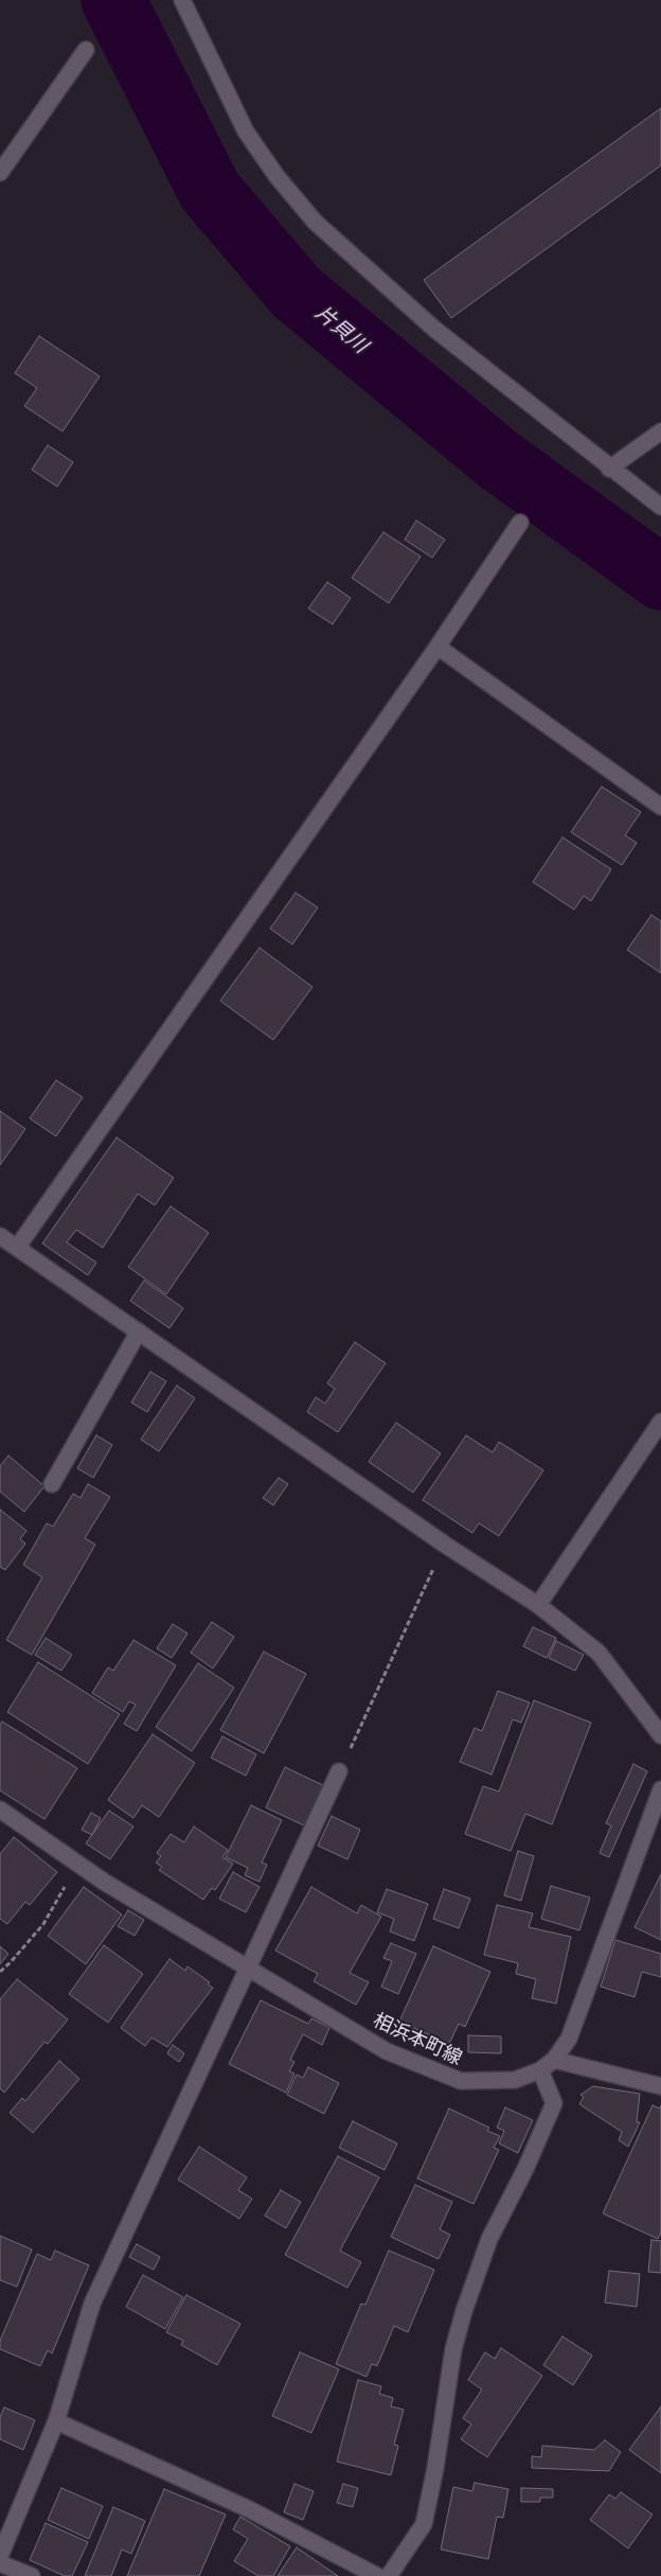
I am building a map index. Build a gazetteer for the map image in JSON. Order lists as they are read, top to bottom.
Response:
{
  "streets": {
    "street": ["相浜本町線"]
  },
  "water": ["片貝川"]
}
